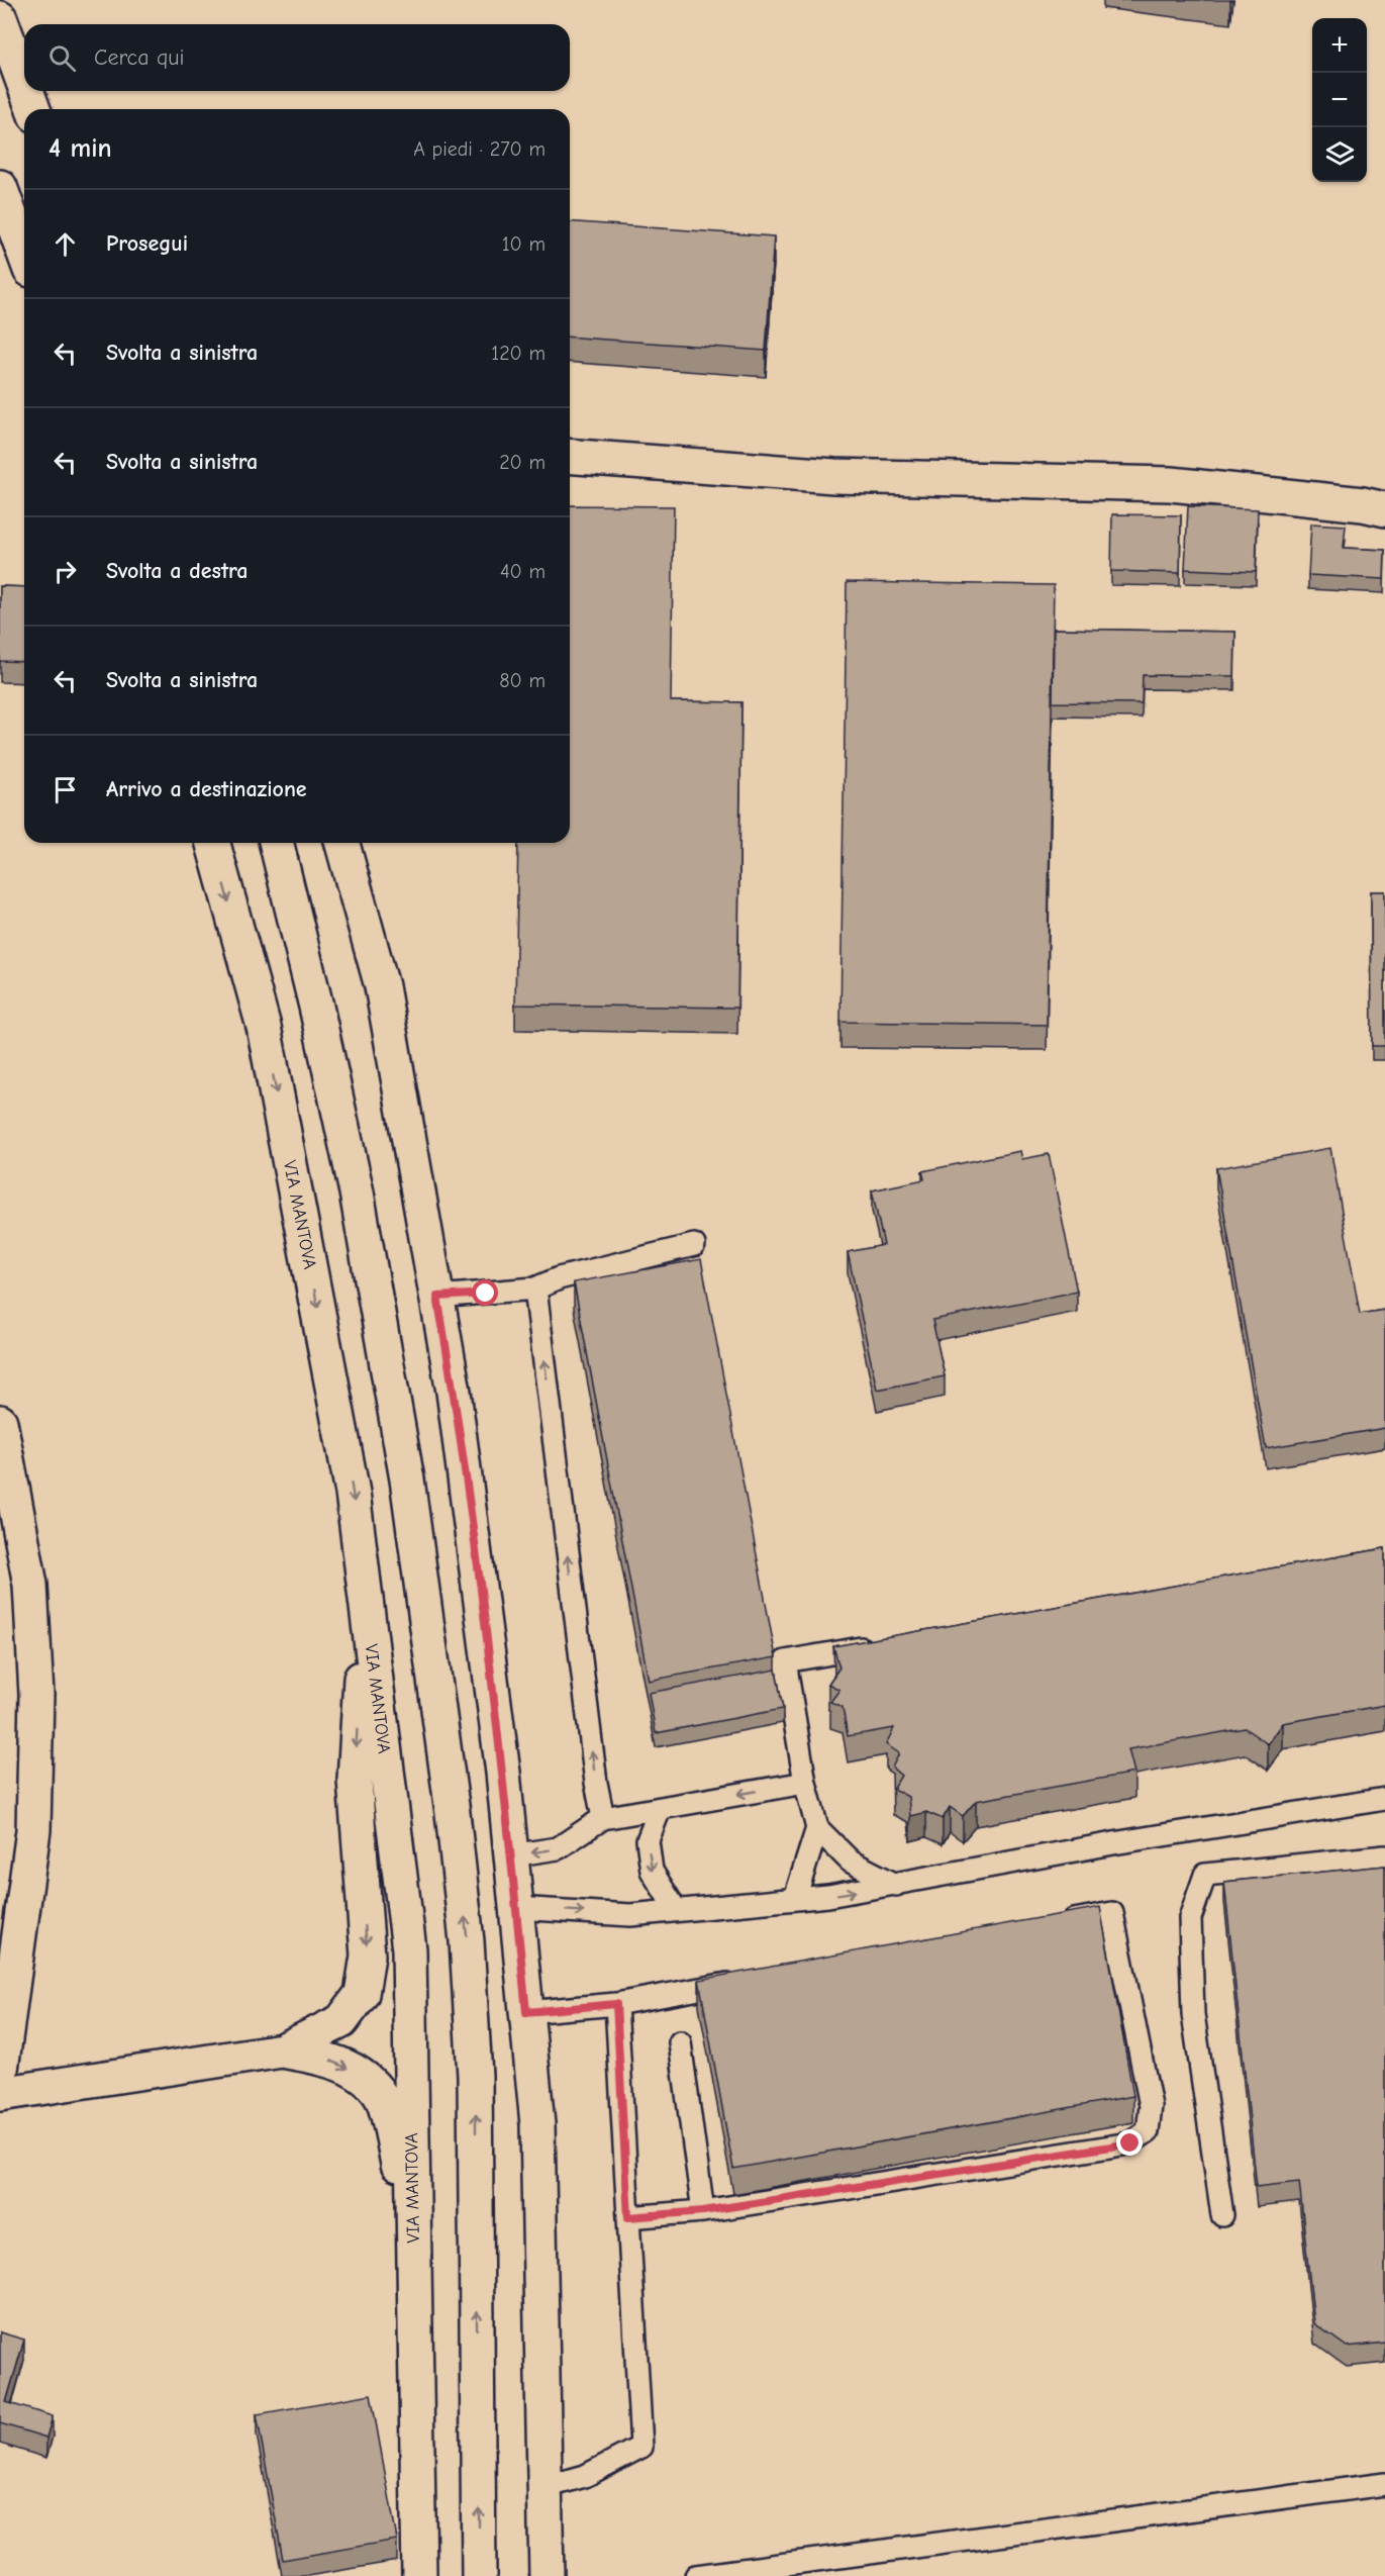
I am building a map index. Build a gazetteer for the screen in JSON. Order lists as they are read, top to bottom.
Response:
{
  "streets": {
    "main road": ["VIA MANTOVA"]
  },
  "page": {
    "map_buttons": ["+", "−"],
    "search": "Cerca qui",
    "heading": ["4 min", "A piedi · 270 m"],
    "list": [
      ["Prosegui", "10 m"],
      ["Svolta a sinistra", "120 m"],
      ["Svolta a sinistra", "20 m"],
      ["Svolta a destra", "40 m"],
      ["Svolta a sinistra", "80 m"],
      "Arrivo a destinazione"
    ]
  }
}
